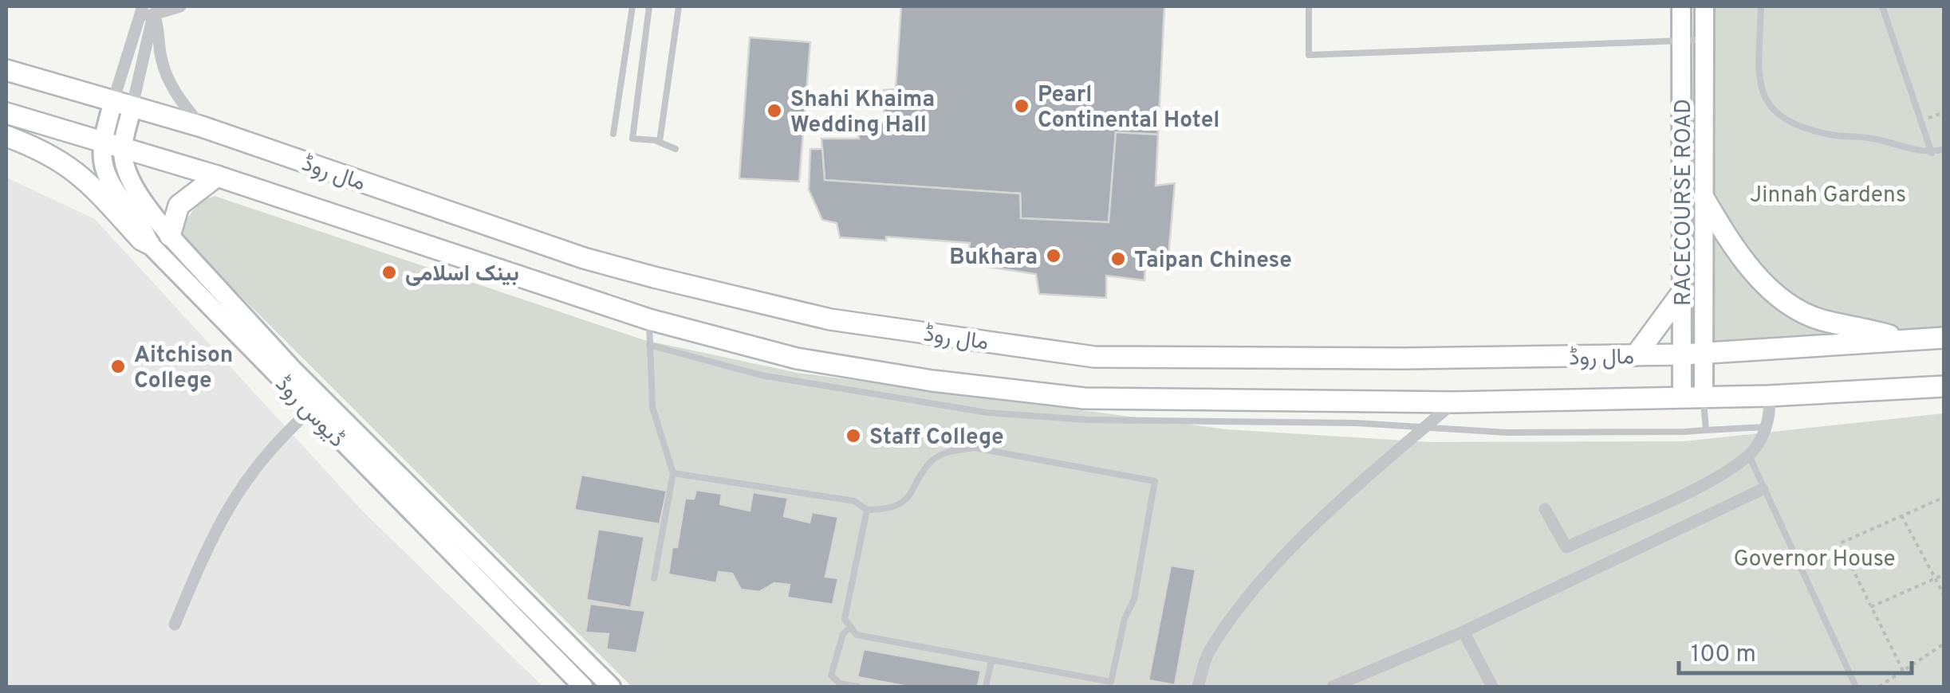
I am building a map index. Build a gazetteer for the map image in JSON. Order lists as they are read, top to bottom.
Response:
{
  "streets": {
    "main road": ["مال روڈ", "RACECOURSE ROAD", "ڈیوس روڈ"]
  },
  "crossings": [
    ["مال روڈ", "RACECOURSE ROAD"],
    ["مال روڈ", "ڈیوس روڈ"]
  ],
  "parks": ["Jinnah Gardens", "Governor House"],
  "places": [
    "Pearl Continental Hotel",
    "Shahi Khaima Wedding Hall",
    "Bukhara",
    "Taipan Chinese",
    "بینک اسلامی",
    "Aitchison College",
    "Staff College"
  ],
  "scale_bar": "100 m"
}
